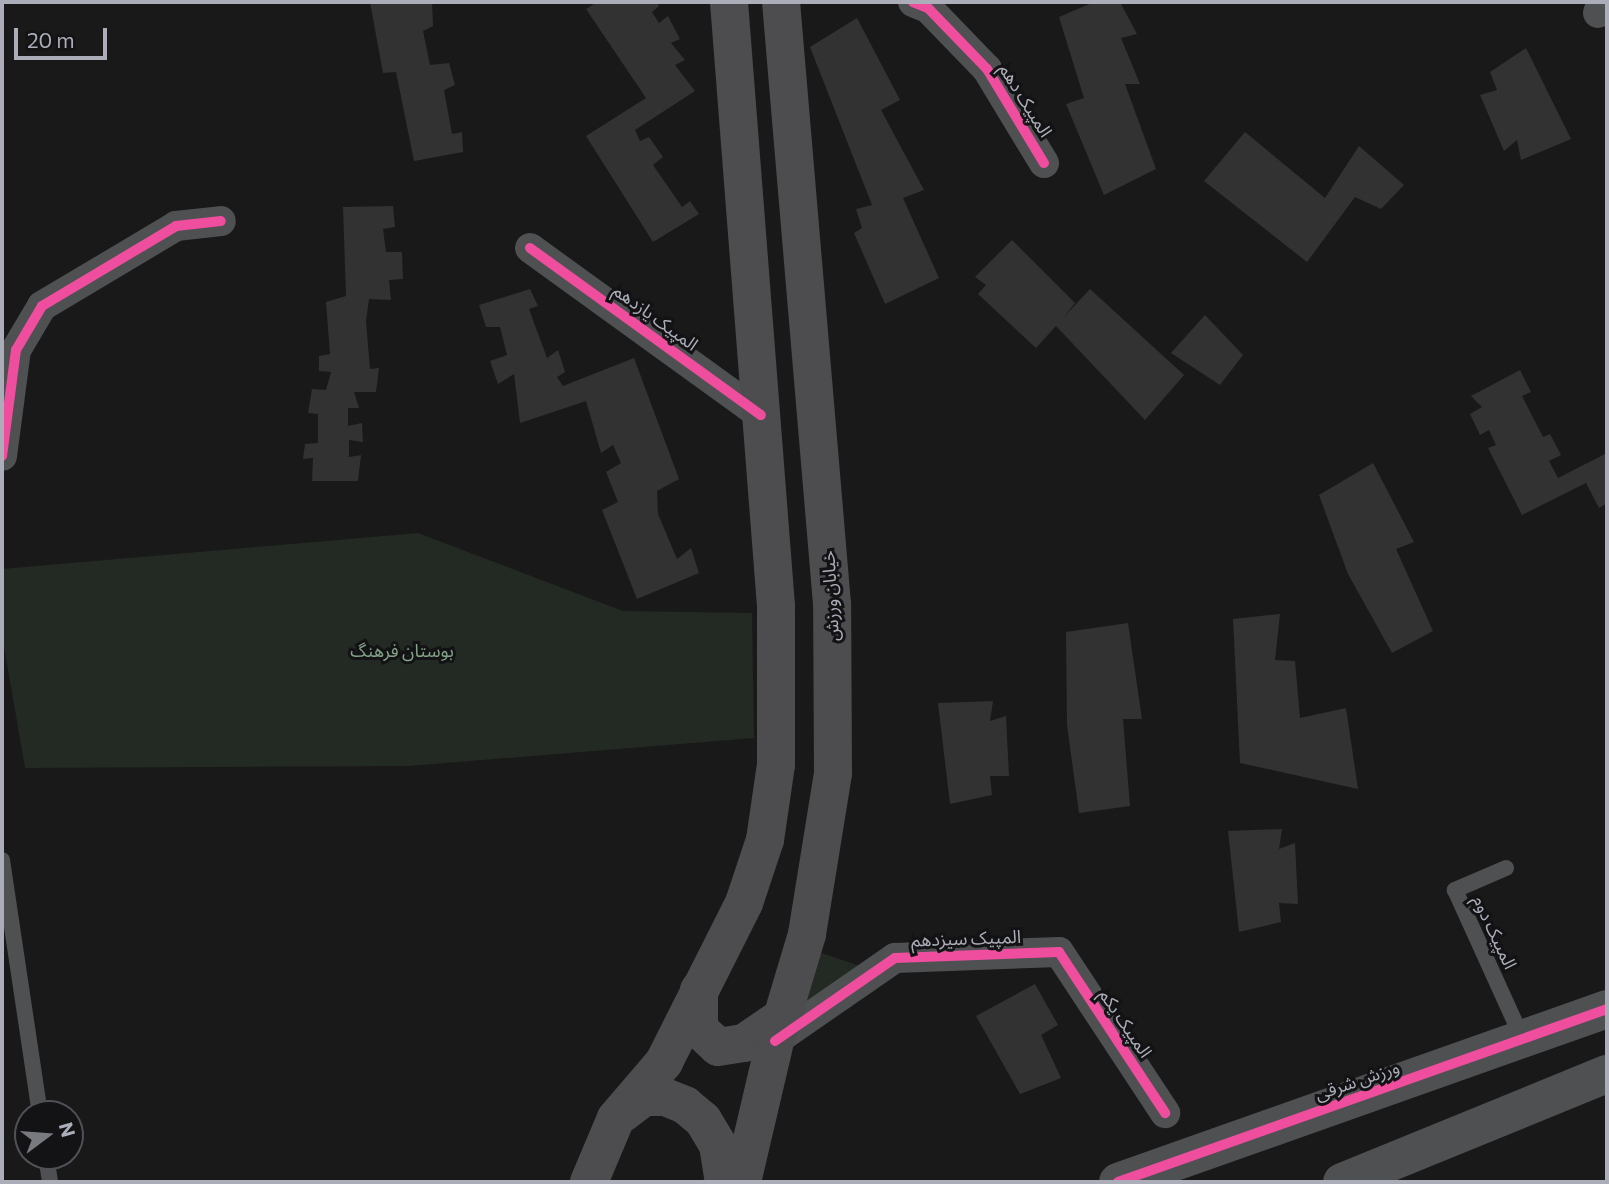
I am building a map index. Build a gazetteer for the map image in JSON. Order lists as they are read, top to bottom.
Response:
{
  "streets": {
    "main road": ["خیابان ورزش"],
    "street": [
      "المپیک دهم",
      "المپیک یازدهم",
      "المپیک سیزدهم",
      "المپیک یکم",
      "ورزش شرقی"
    ],
    "lane": ["المپیک دوم"]
  },
  "crossings": [
    ["خیابان ورزش", "المپیک سیزدهم"],
    ["المپیک دوم", "ورزش شرقی"],
    ["المپیک سیزدهم", "المپیک یکم"]
  ],
  "parks": ["بوستان فرهنگ"],
  "scale_bar": "20 m",
  "north": "right"
}
